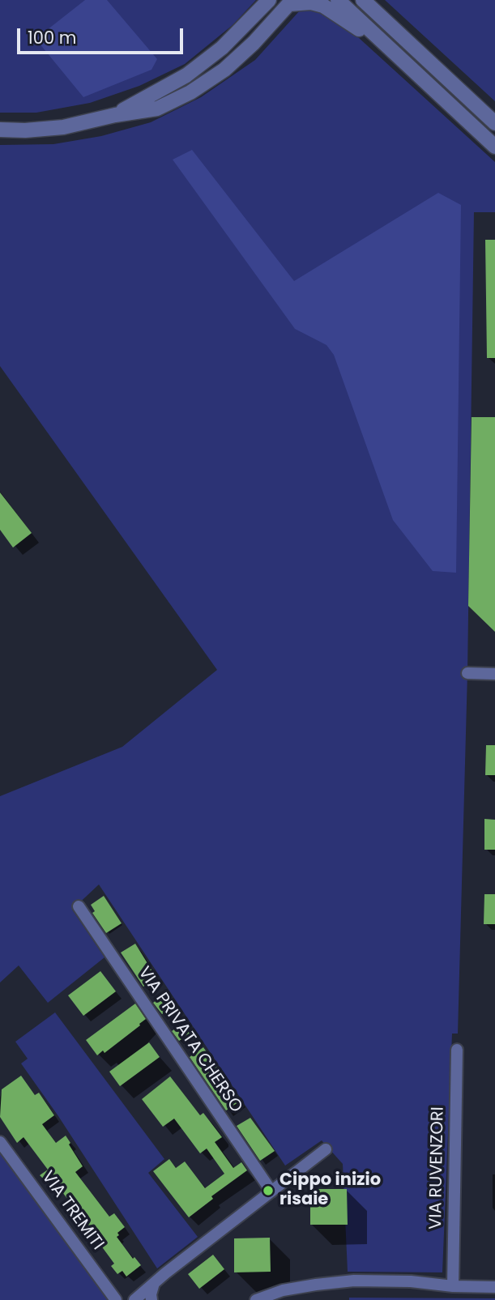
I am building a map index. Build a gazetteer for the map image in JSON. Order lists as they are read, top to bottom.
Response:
{
  "streets": {
    "street": ["VIA PRIVATA CHERSO", "VIA RUVENZORI", "VIA TREMITI"]
  },
  "places": ["Cippo inizio risaie"],
  "scale_bar": "100 m"
}
